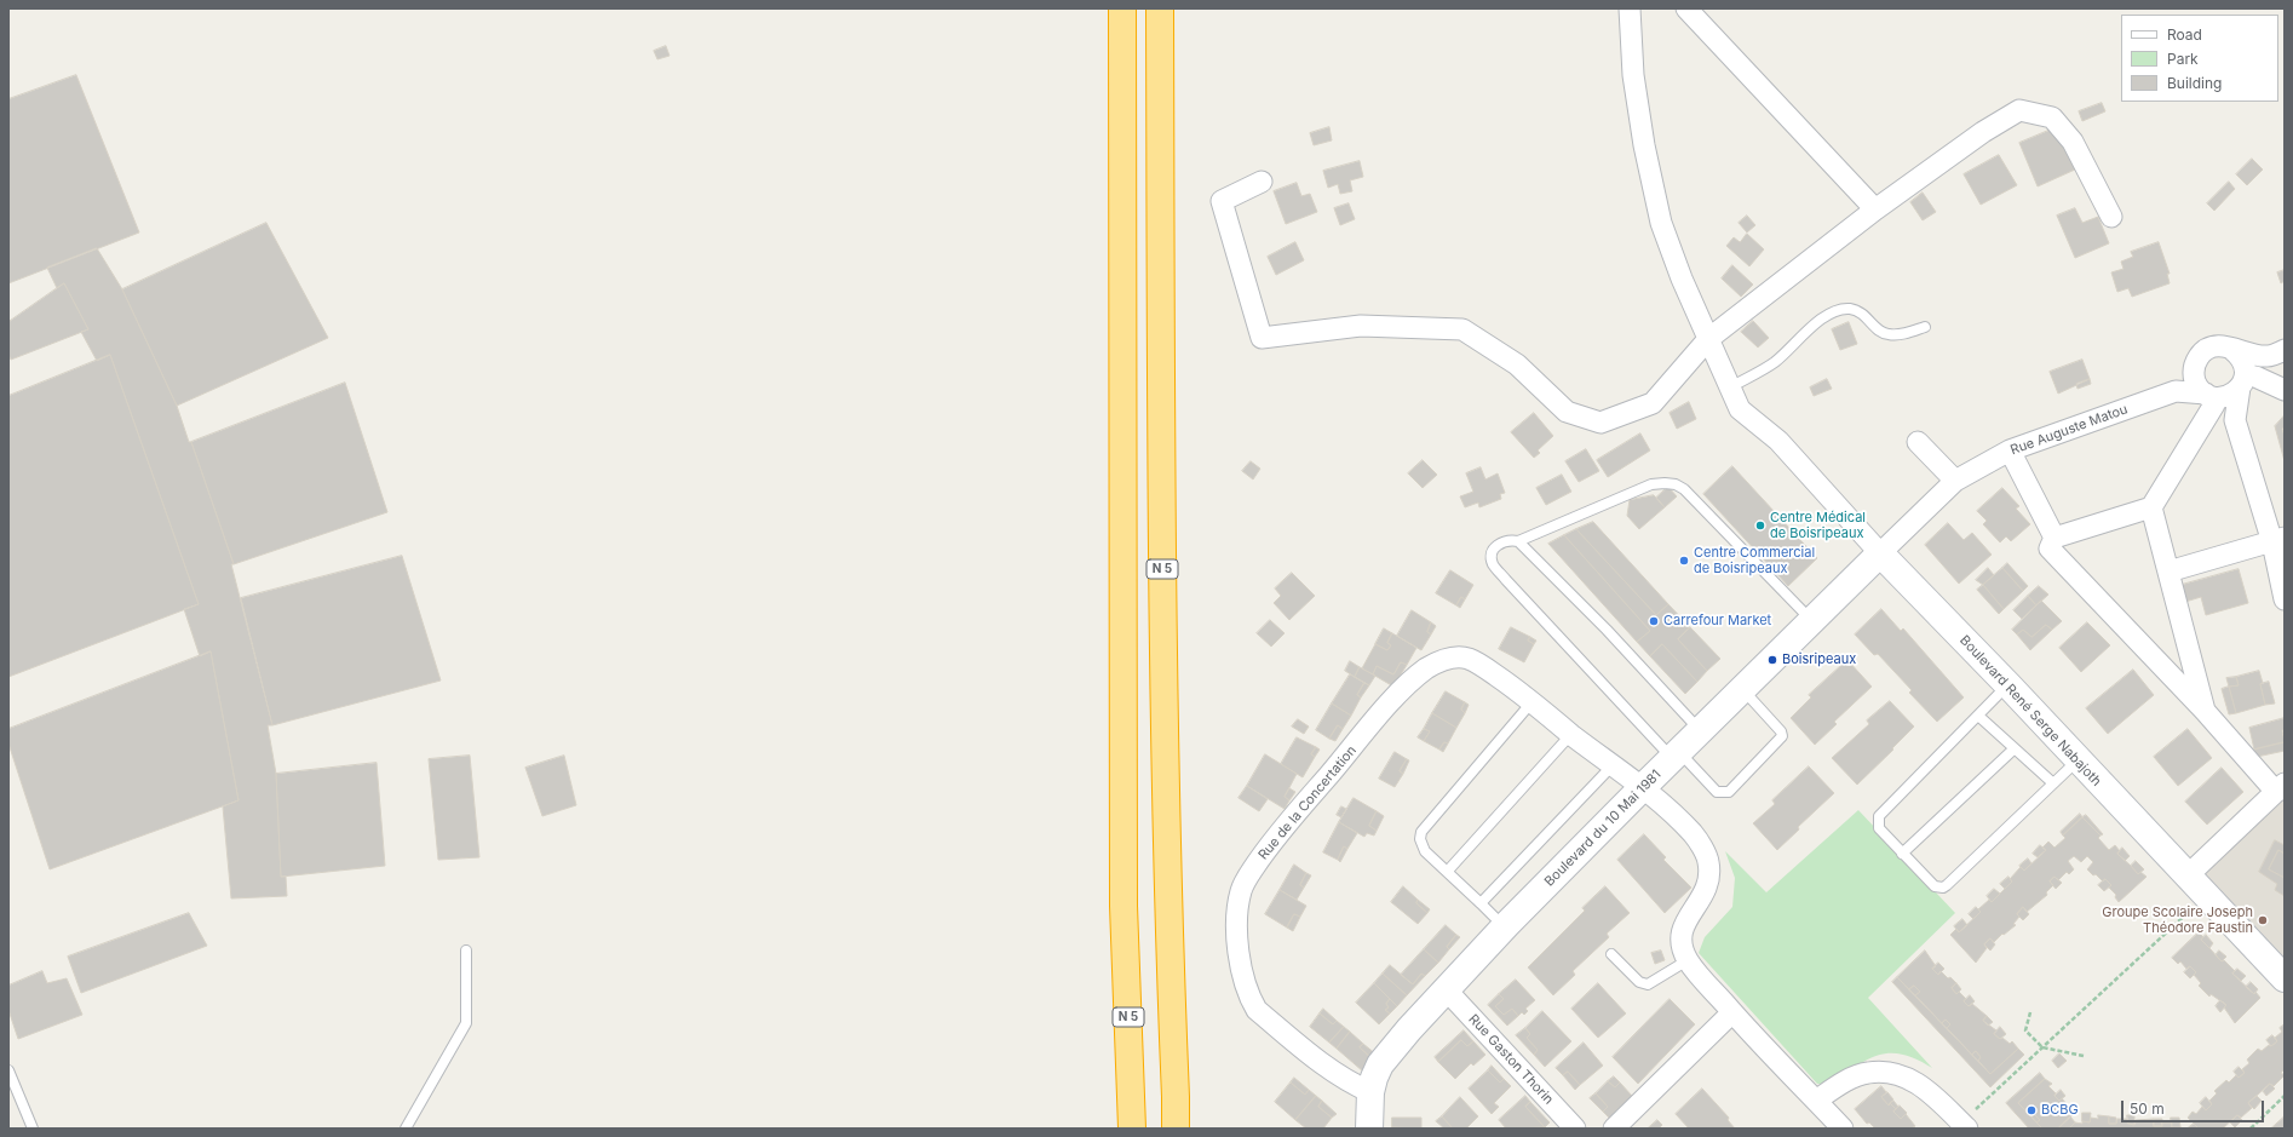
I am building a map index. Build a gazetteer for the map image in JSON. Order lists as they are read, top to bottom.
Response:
{
  "streets": {
    "highway": ["N 5"],
    "street": [
      "Rue Auguste Matou",
      "Boulevard René Serge Nabajoth",
      "Rue de la Concertation",
      "Boulevard du 10 Mai 1981",
      "Rue Gaston Thorin"
    ]
  },
  "crossings": [
    ["Rue Auguste Matou", "Boulevard René Serge Nabajoth"],
    ["Rue Auguste Matou", "Boulevard du 10 Mai 1981"],
    ["Boulevard René Serge Nabajoth", "Boulevard du 10 Mai 1981"],
    ["Rue de la Concertation", "Boulevard du 10 Mai 1981"],
    ["Boulevard du 10 Mai 1981", "Rue Gaston Thorin"]
  ],
  "places": [
    "Centre Médical de Boisripeaux",
    "Centre Commercial de Boisripeaux",
    "Carrefour Market",
    "Boisripeaux",
    "Groupe Scolaire Joseph Théodore Faustin",
    "BCBG"
  ],
  "legend": ["Road", "Park", "Building"],
  "scale_bar": "50 m"
}
